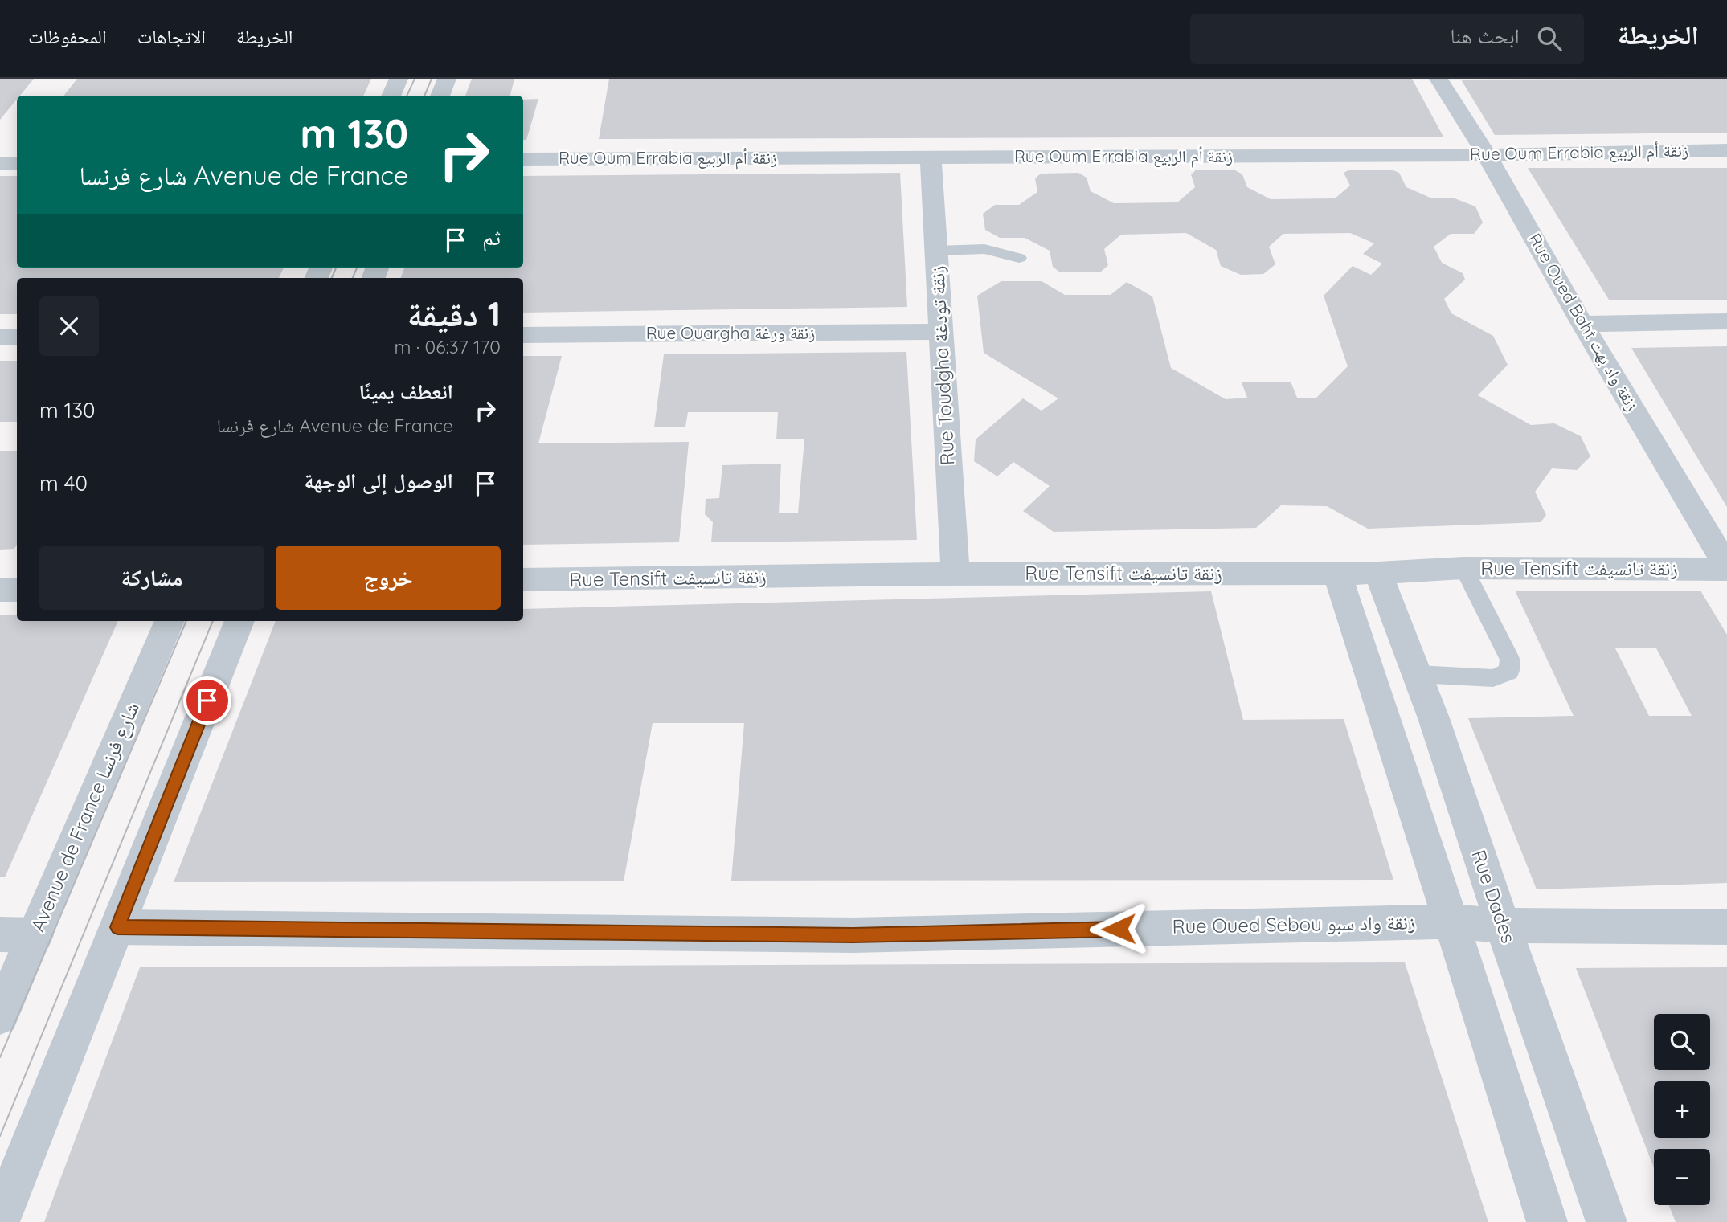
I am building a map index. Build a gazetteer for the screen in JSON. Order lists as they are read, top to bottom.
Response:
{
  "streets": {
    "street": [
      "Rue Oum Errabia زنقة أم الربيع",
      "Rue Oued Baht زنقة واد بهت",
      "Rue Ouargha زنقة ورغة",
      "Rue Toudgha زنقة تودغة",
      "Rue Tensift زنقة تانسيفت",
      "Avenue de France شارع فرنسا",
      "Rue Dades",
      "Rue Oued Sebou زنقة واد سبو"
    ]
  },
  "crossings": [
    ["Rue Oum Errabia زنقة أم الربيع", "Rue Oued Baht زنقة واد بهت"],
    ["Rue Oum Errabia زنقة أم الربيع", "Rue Toudgha زنقة تودغة"],
    ["Rue Oued Baht زنقة واد بهت", "Rue Tensift زنقة تانسيفت"],
    ["Rue Ouargha زنقة ورغة", "Rue Toudgha زنقة تودغة"],
    ["Rue Toudgha زنقة تودغة", "Rue Tensift زنقة تانسيفت"],
    ["Rue Tensift زنقة تانسيفت", "Rue Dades"],
    ["Rue Dades", "Rue Oued Sebou زنقة واد سبو"]
  ],
  "page": {
    "header": "الخريطة",
    "search": "ابحث هنا",
    "nav": ["الخريطة", "الاتجاهات", "المحفوظات"],
    "turn": ["130 m", "Avenue de France شارع فرنسا"],
    "then": "ثم",
    "heading": ["1 دقيقة", "170 m · 06:37"],
    "list": [
      {
        "name": "انعطف يمينًا",
        "note": "Avenue de France شارع فرنسا",
        "value": "130 m"
      },
      {
        "name": "الوصول إلى الوجهة",
        "value": "40 m"
      }
    ],
    "buttons": ["خروج", "مشاركة"],
    "map_buttons": ["+", "−"]
  }
}
